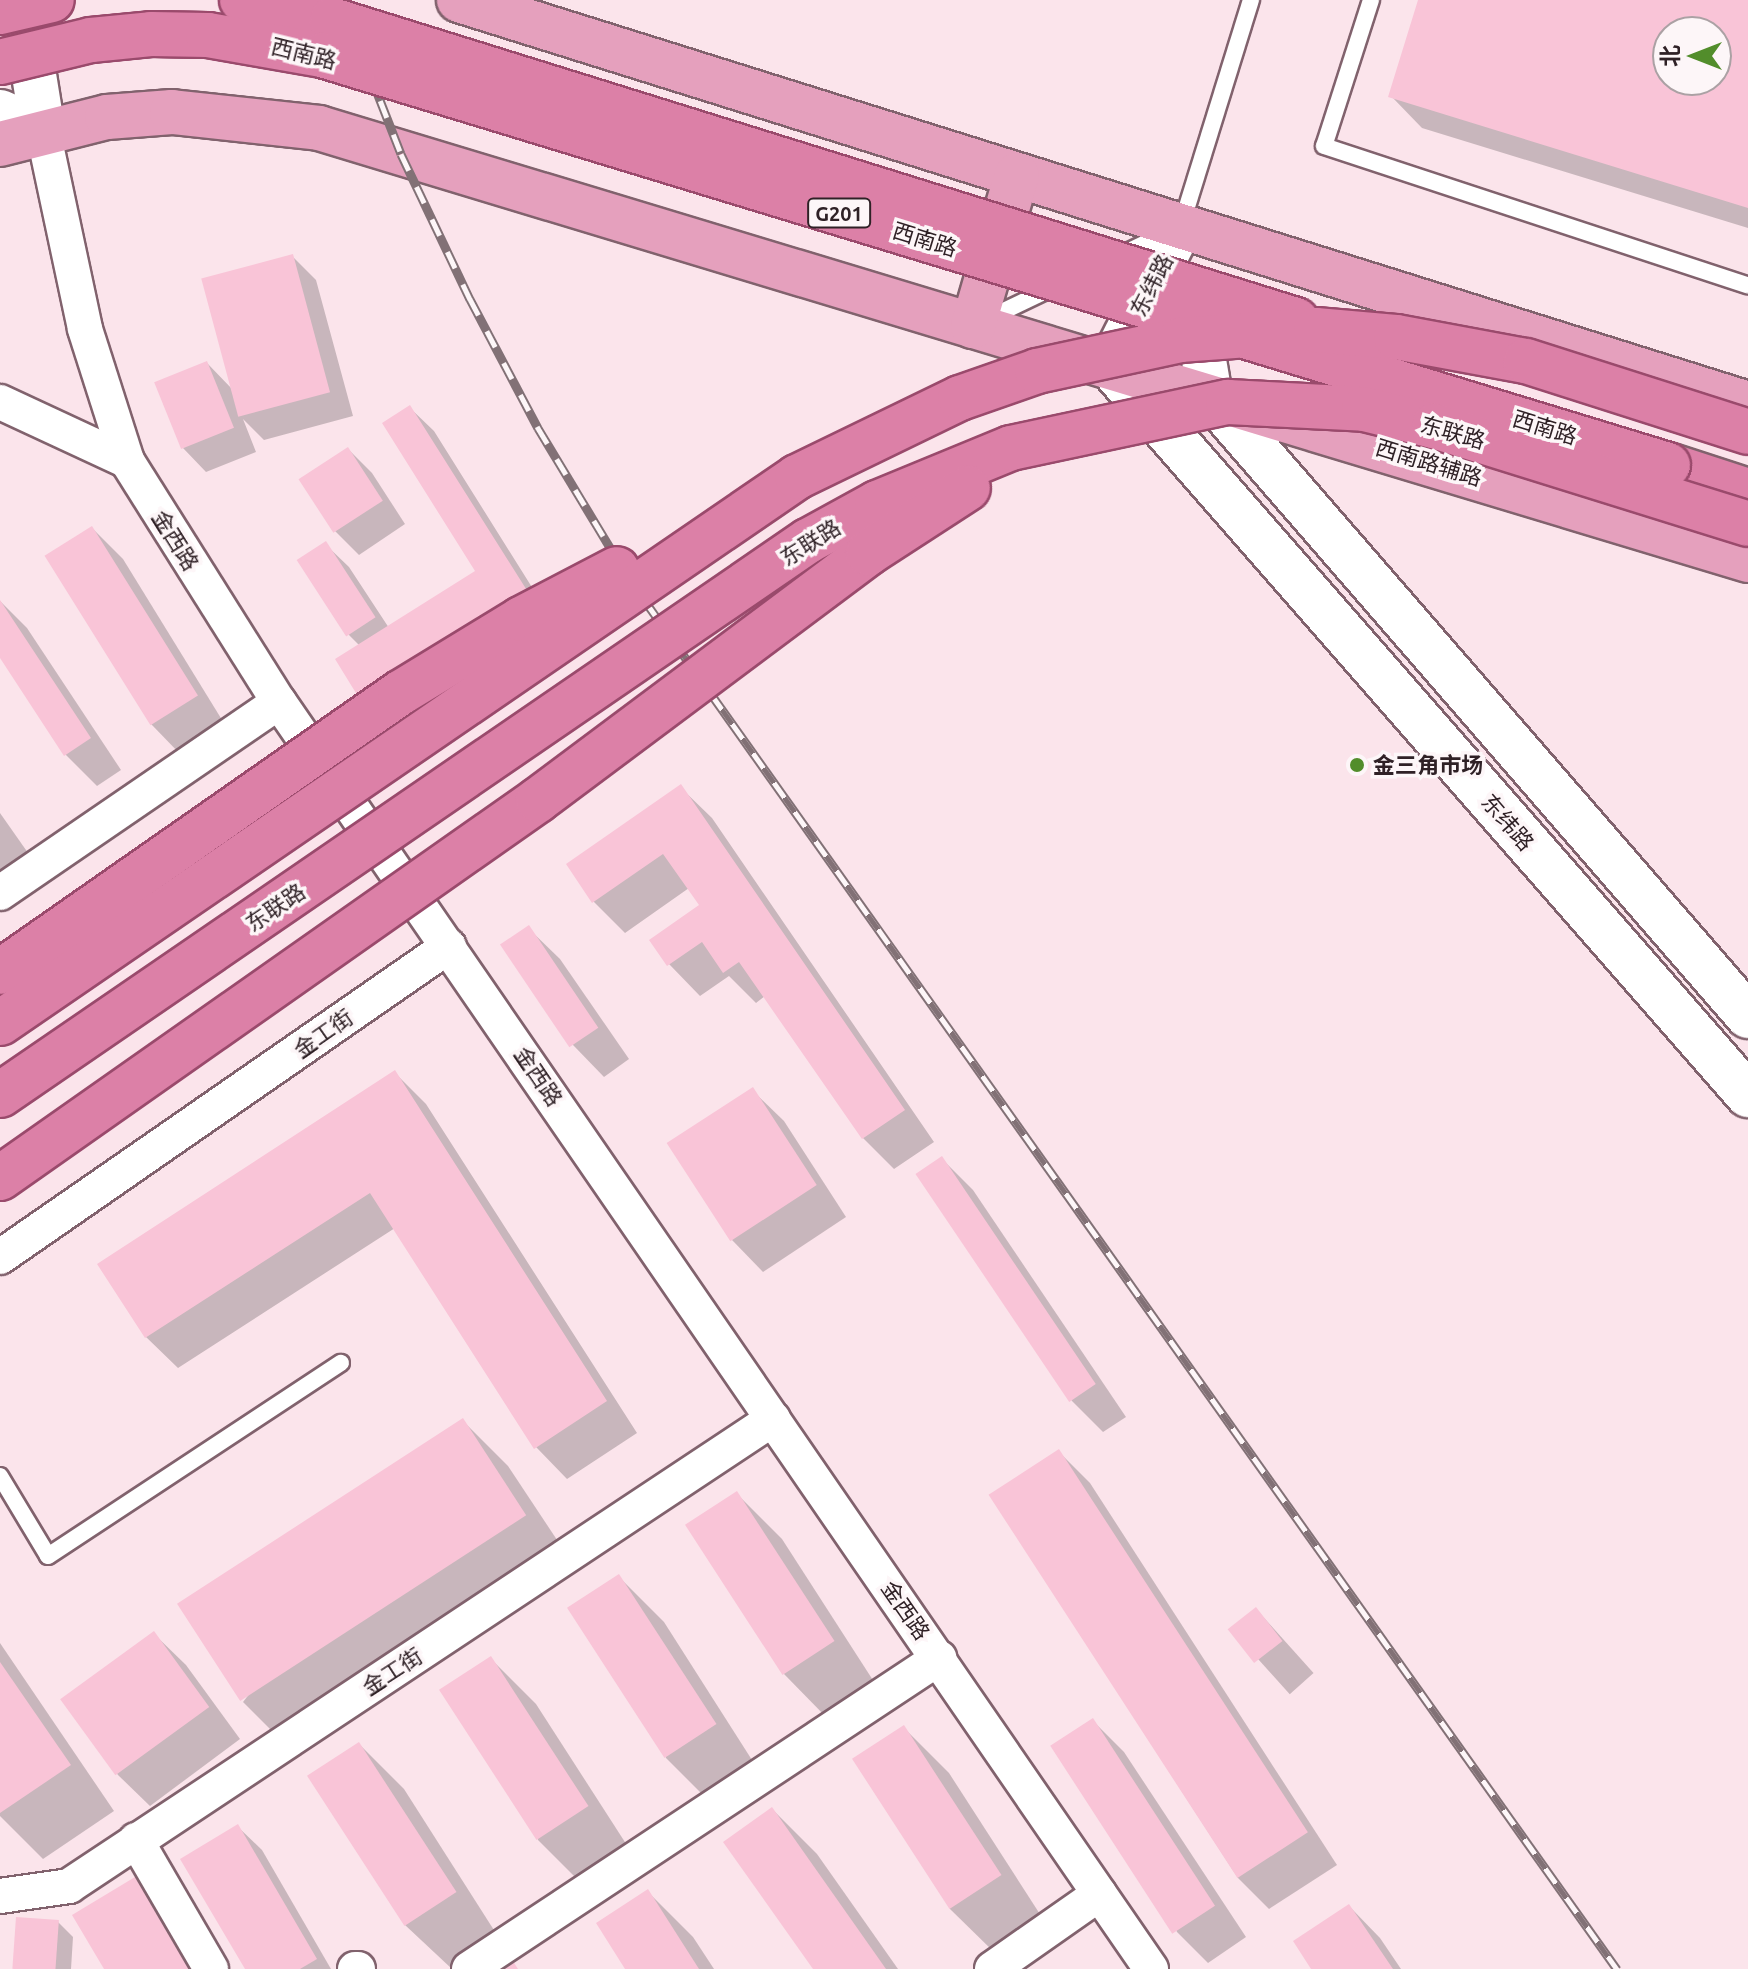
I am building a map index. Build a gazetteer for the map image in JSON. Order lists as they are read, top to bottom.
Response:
{
  "streets": {
    "highway": ["西南路", "G201", "东联路"],
    "main road": ["东纬路", "西南路辅路"],
    "street": ["金西路", "金工街"]
  },
  "crossings": [
    ["东纬路", "西南路辅路"],
    ["金西路", "金工街"]
  ],
  "places": ["金三角市场"],
  "north": "left"
}
